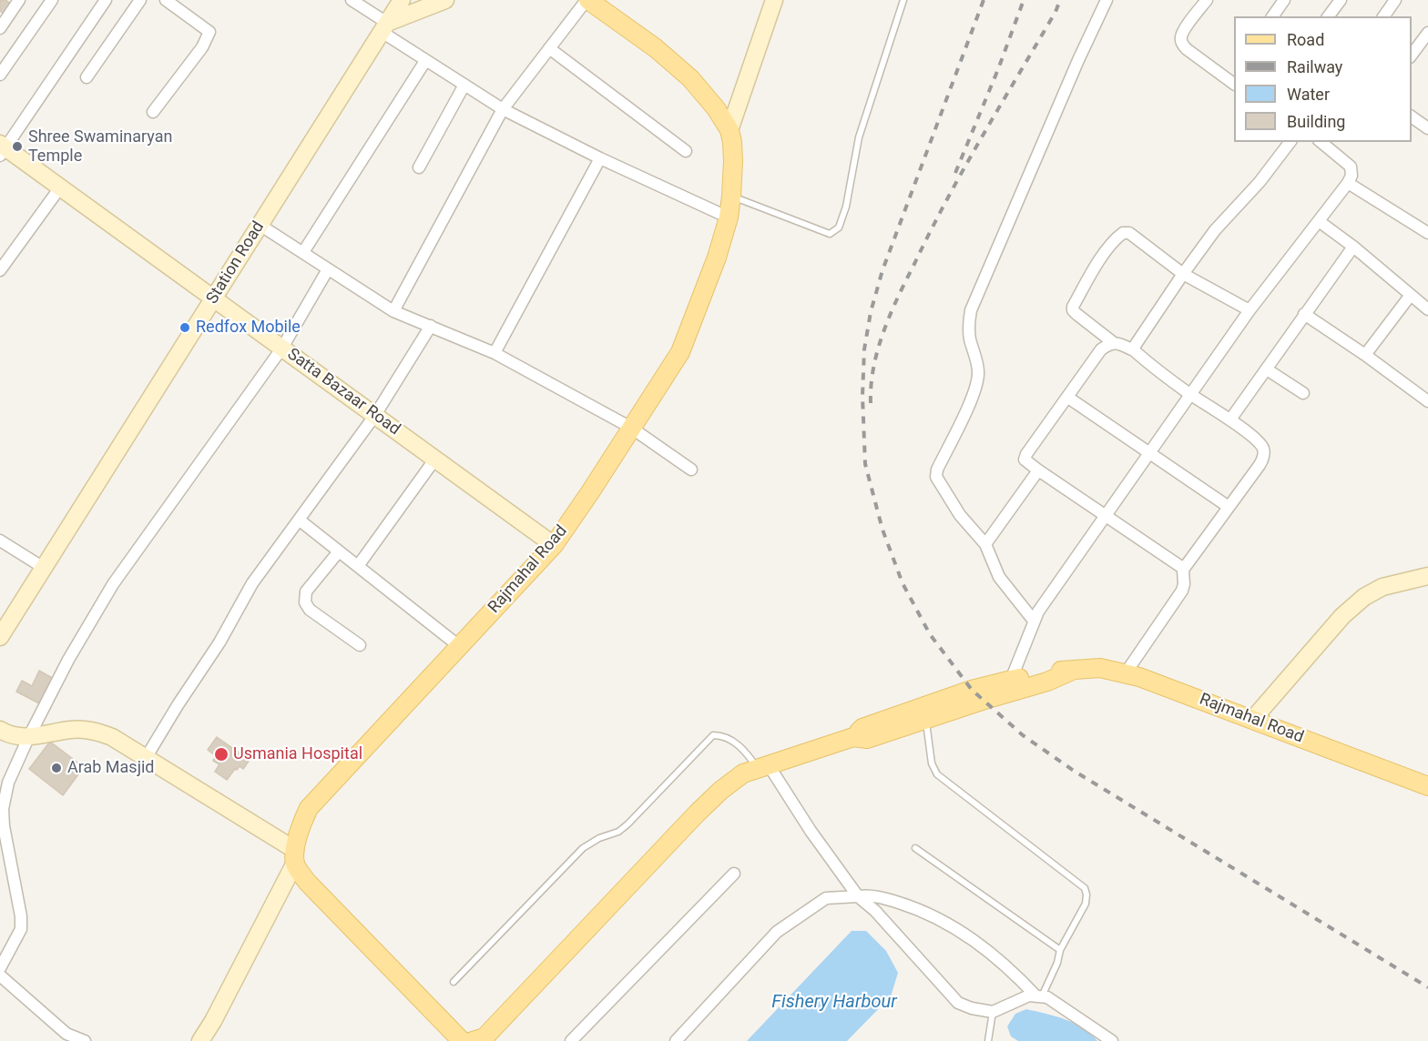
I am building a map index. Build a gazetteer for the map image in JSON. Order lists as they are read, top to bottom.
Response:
{
  "streets": {
    "main road": ["Rajmahal Road"],
    "street": ["Station Road", "Satta Bazaar Road"]
  },
  "crossings": [
    ["Station Road", "Satta Bazaar Road"],
    ["Satta Bazaar Road", "Rajmahal Road"]
  ],
  "water": ["Fishery Harbour"],
  "places": [
    "Shree Swaminaryan Temple",
    "Redfox Mobile",
    "Usmania Hospital",
    "Arab Masjid"
  ],
  "legend": [
    "Road",
    "Railway",
    "Water",
    "Building"
  ]
}
